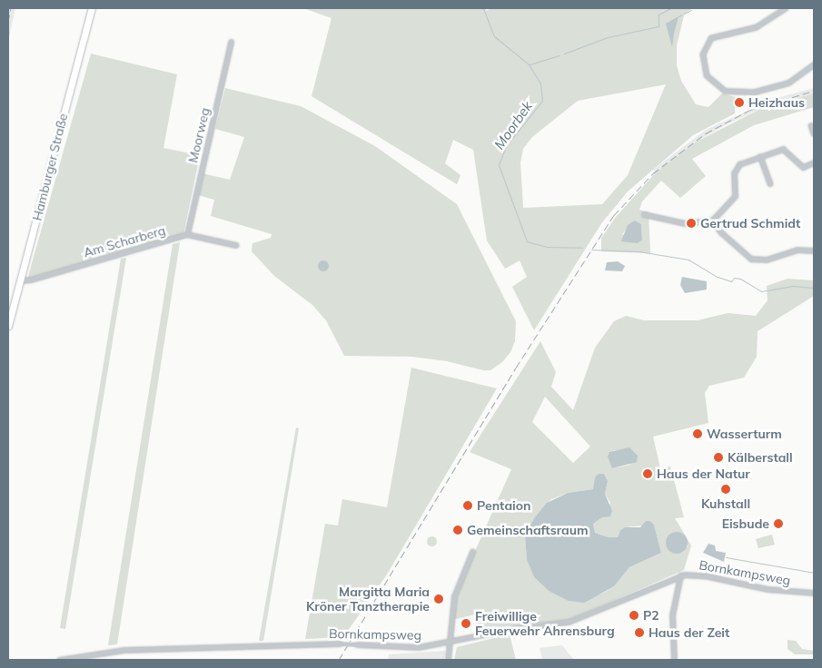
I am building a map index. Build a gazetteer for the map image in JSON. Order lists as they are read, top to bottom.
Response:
{
  "streets": {
    "main road": ["Hamburger Straße"],
    "street": ["Moorweg", "Am Scharberg", "Bornkampsweg"]
  },
  "crossings": [
    ["Moorweg", "Am Scharberg"],
    ["Hamburger Straße", "Am Scharberg"]
  ],
  "water": ["Moorbek"],
  "places": [
    "Heizhaus",
    "Gertrud Schmidt",
    "Wasserturm",
    "Kälberstall",
    "Haus der Natur",
    "Kuhstall",
    "Pentaion",
    "Eisbude",
    "Gemeinschaftsraum",
    "Margitta Maria Kröner Tanztherapie",
    "P2",
    "Freiwillige Feuerwehr Ahrensburg",
    "Haus der Zeit"
  ]
}
